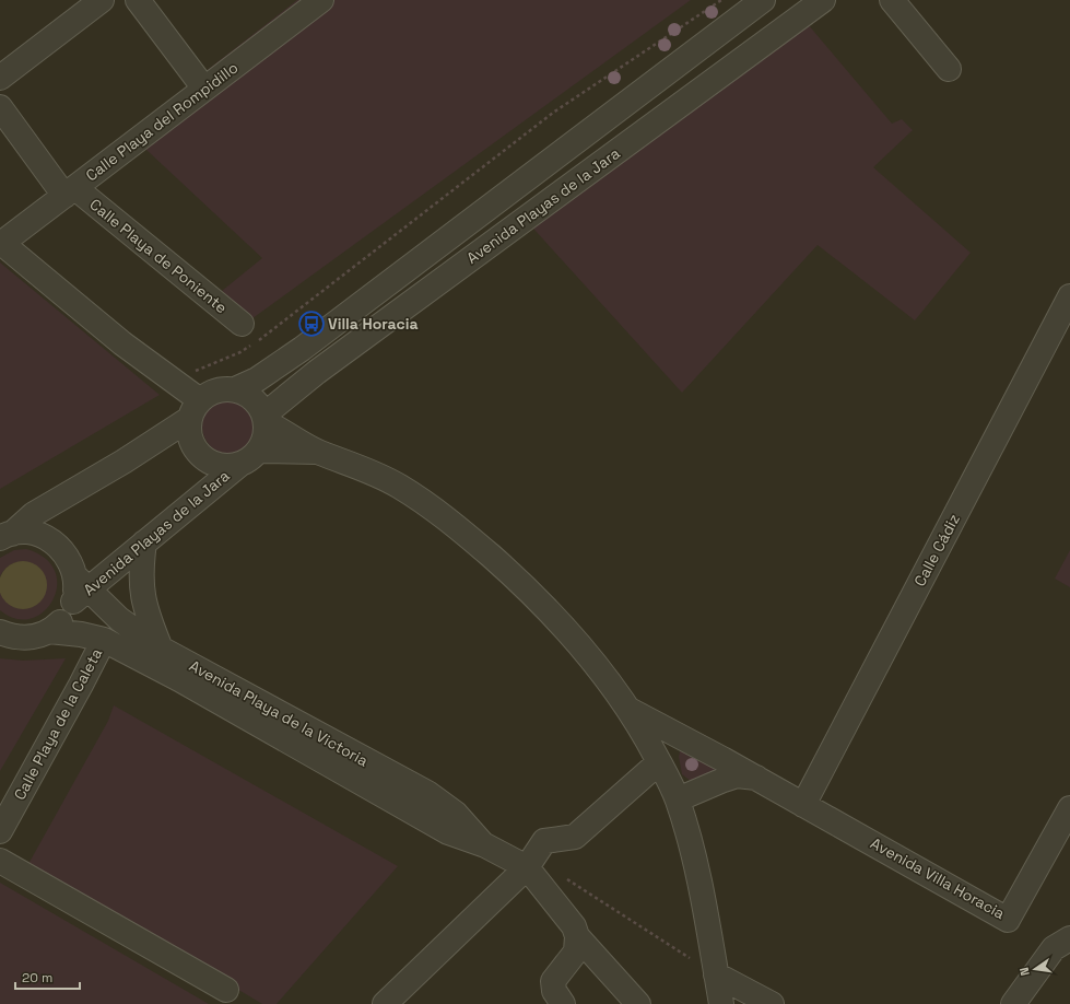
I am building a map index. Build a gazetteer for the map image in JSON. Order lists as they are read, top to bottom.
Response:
{
  "streets": {
    "street": [
      "Calle Playa del Rompidillo",
      "Avenida Playas de la Jara",
      "Calle Playa de Poniente",
      "Calle Cádiz",
      "Avenida Playa de la Victoria",
      "Calle Playa de la Caleta",
      "Avenida Villa Horacia"
    ]
  },
  "crossings": [
    ["Calle Playa del Rompidillo", "Calle Playa de Poniente"],
    ["Avenida Playas de la Jara", "Avenida Playa de la Victoria"],
    ["Calle Cádiz", "Avenida Villa Horacia"],
    ["Avenida Playa de la Victoria", "Calle Playa de la Caleta"]
  ],
  "places": {
    "bus stop": ["Villa Horacia"]
  },
  "scale_bar": "20 m",
  "north": "left"
}
